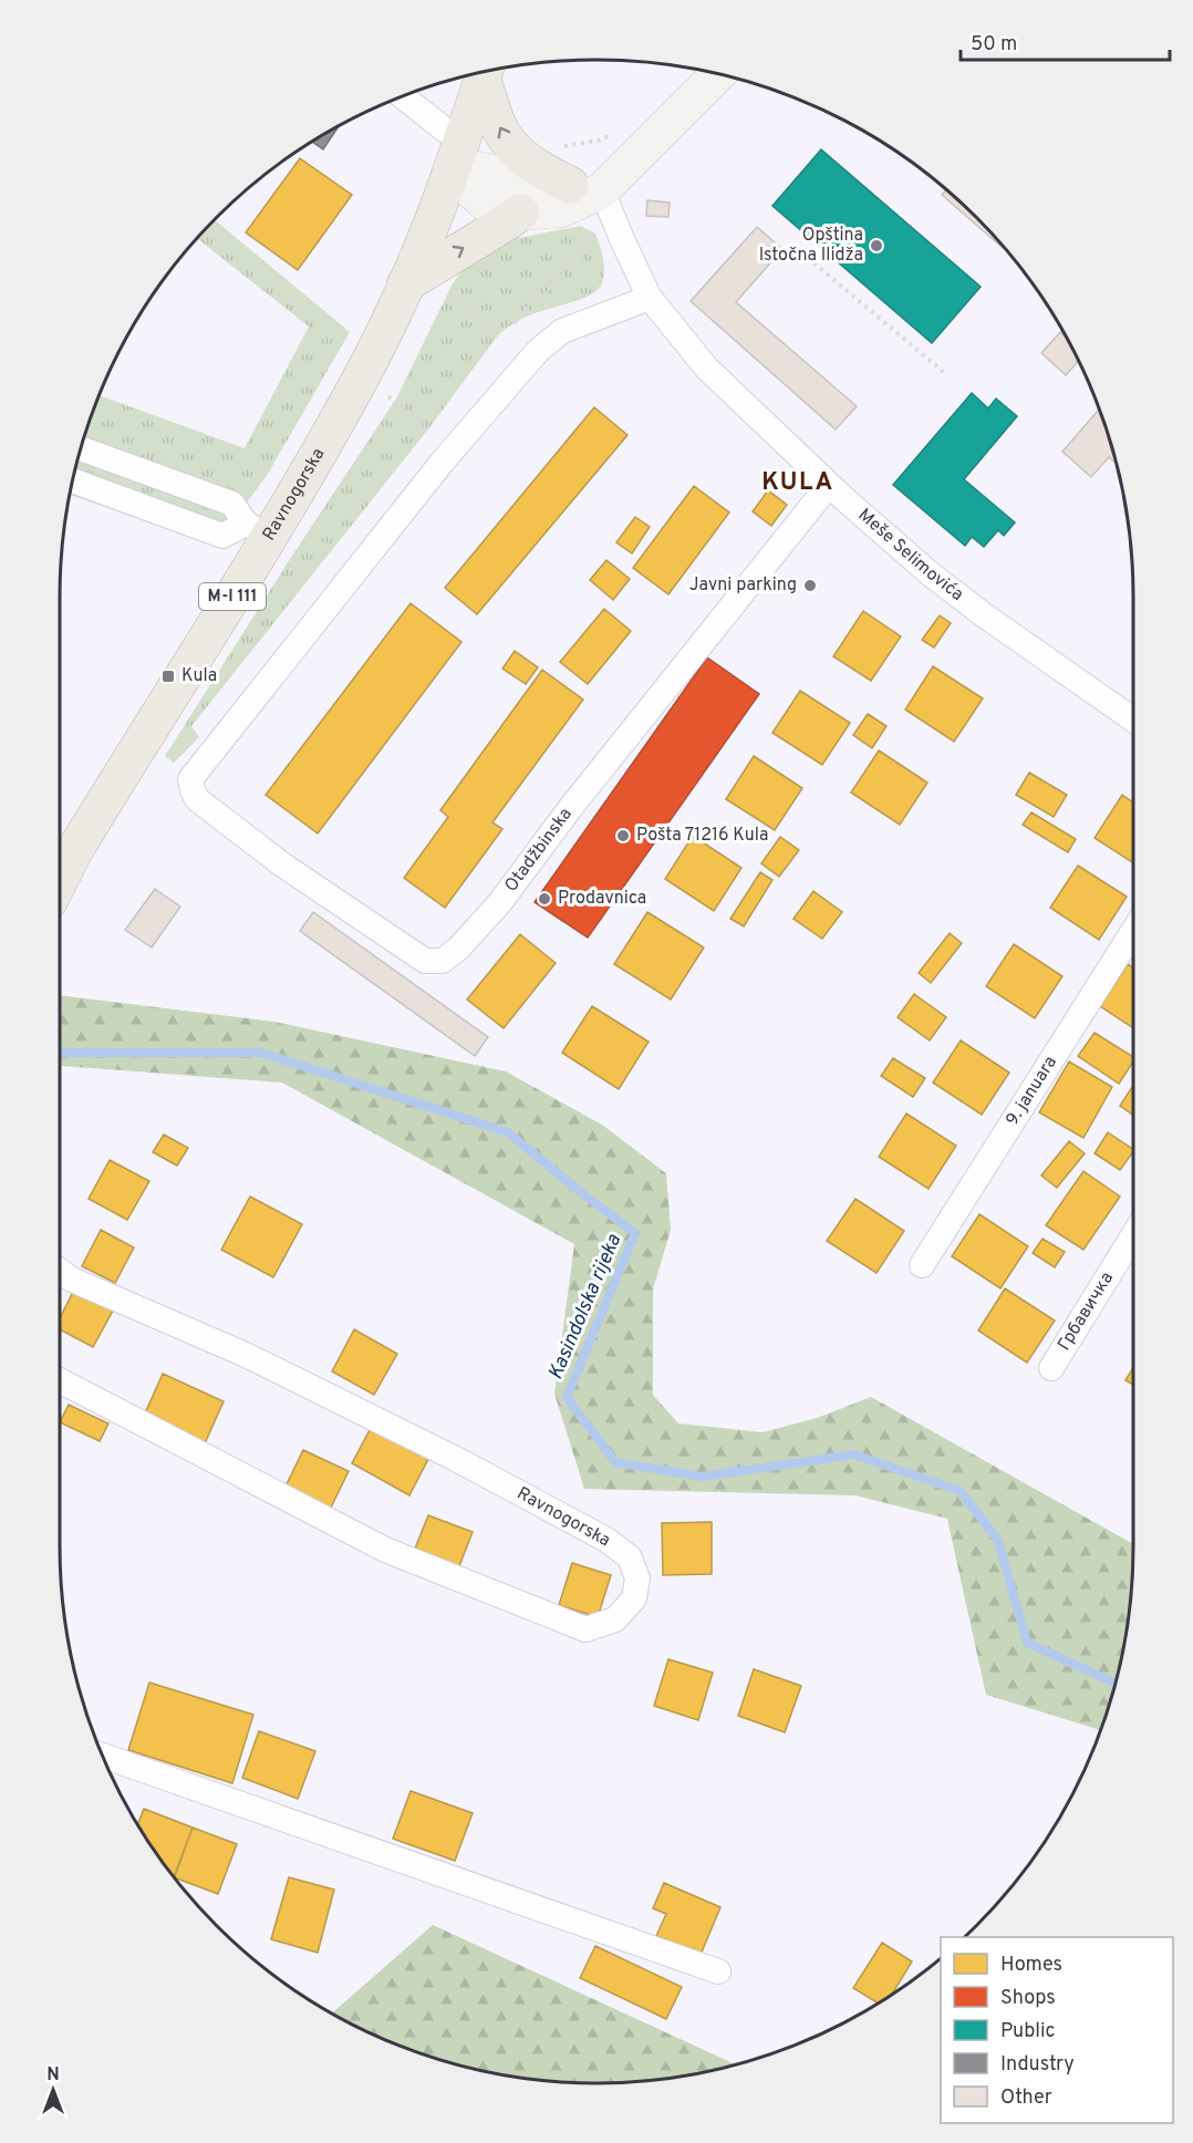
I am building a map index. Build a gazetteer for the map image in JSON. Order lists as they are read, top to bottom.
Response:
{
  "streets": {
    "main road": ["Ravnogorska", "M-I 111"],
    "street": [
      "Meše Selimovića",
      "Otadžbinska",
      "9. januara",
      "Грбавичка"
    ]
  },
  "crossings": [
    ["Meše Selimovića", "Otadžbinska"]
  ],
  "districts": ["KULA"],
  "water": ["Kasindolska rijeka"],
  "places": {
    "other": [
      "Opština Istočna Ilidža",
      "Javni parking",
      "Pošta 71216 Kula",
      "Prodavnica"
    ],
    "transit": ["Kula"]
  },
  "legend": [
    "Homes",
    "Shops",
    "Public",
    "Industry",
    "Other"
  ],
  "scale_bar": "50 m",
  "north": "top"
}
